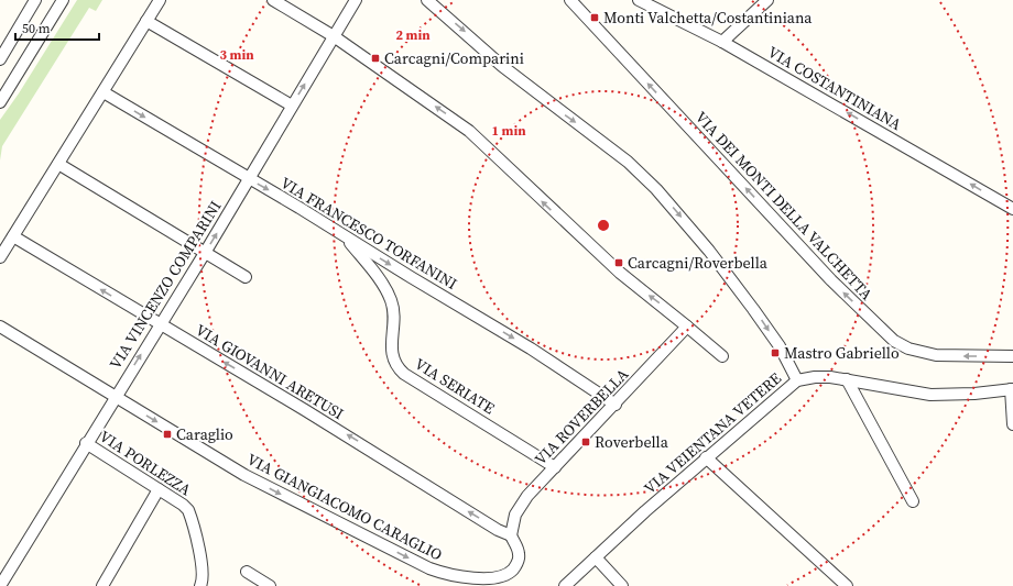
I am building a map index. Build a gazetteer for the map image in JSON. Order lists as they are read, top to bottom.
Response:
{
  "streets": {
    "street": [
      "VIA COSTANTINIANA",
      "VIA DEI MONTI DELLA VALCHETTA",
      "VIA FRANCESCO TORFANINI",
      "VIA VINCENZO COMPARINI",
      "VIA GIOVANNI ARETUSI",
      "VIA SERIATE",
      "VIA ROVERBELLA",
      "VIA VEIENTANA VETERE",
      "VIA PORLEZZA",
      "VIA GIANGIACOMO CARAGLIO"
    ]
  },
  "crossings": [
    ["VIA FRANCESCO TORFANINI", "VIA VINCENZO COMPARINI"],
    ["VIA FRANCESCO TORFANINI", "VIA SERIATE"],
    ["VIA FRANCESCO TORFANINI", "VIA ROVERBELLA"],
    ["VIA VINCENZO COMPARINI", "VIA GIOVANNI ARETUSI"],
    ["VIA VINCENZO COMPARINI", "VIA PORLEZZA"],
    ["VIA VINCENZO COMPARINI", "VIA GIANGIACOMO CARAGLIO"],
    ["VIA GIOVANNI ARETUSI", "VIA ROVERBELLA"],
    ["VIA GIOVANNI ARETUSI", "VIA GIANGIACOMO CARAGLIO"],
    ["VIA SERIATE", "VIA ROVERBELLA"],
    ["VIA ROVERBELLA", "VIA GIANGIACOMO CARAGLIO"]
  ],
  "one_way": ["VIA COSTANTINIANA", "VIA VINCENZO COMPARINI", "VIA GIANGIACOMO CARAGLIO"],
  "places": {
    "transit": [
      "Monti Valchetta/Costantiniana",
      "Carcagni/Comparini",
      "Carcagni/Roverbella",
      "Mastro Gabriello",
      "Caraglio",
      "Roverbella"
    ]
  },
  "scale_bar": "50 m",
  "rings": ["2 min", "3 min", "1 min"]
}
